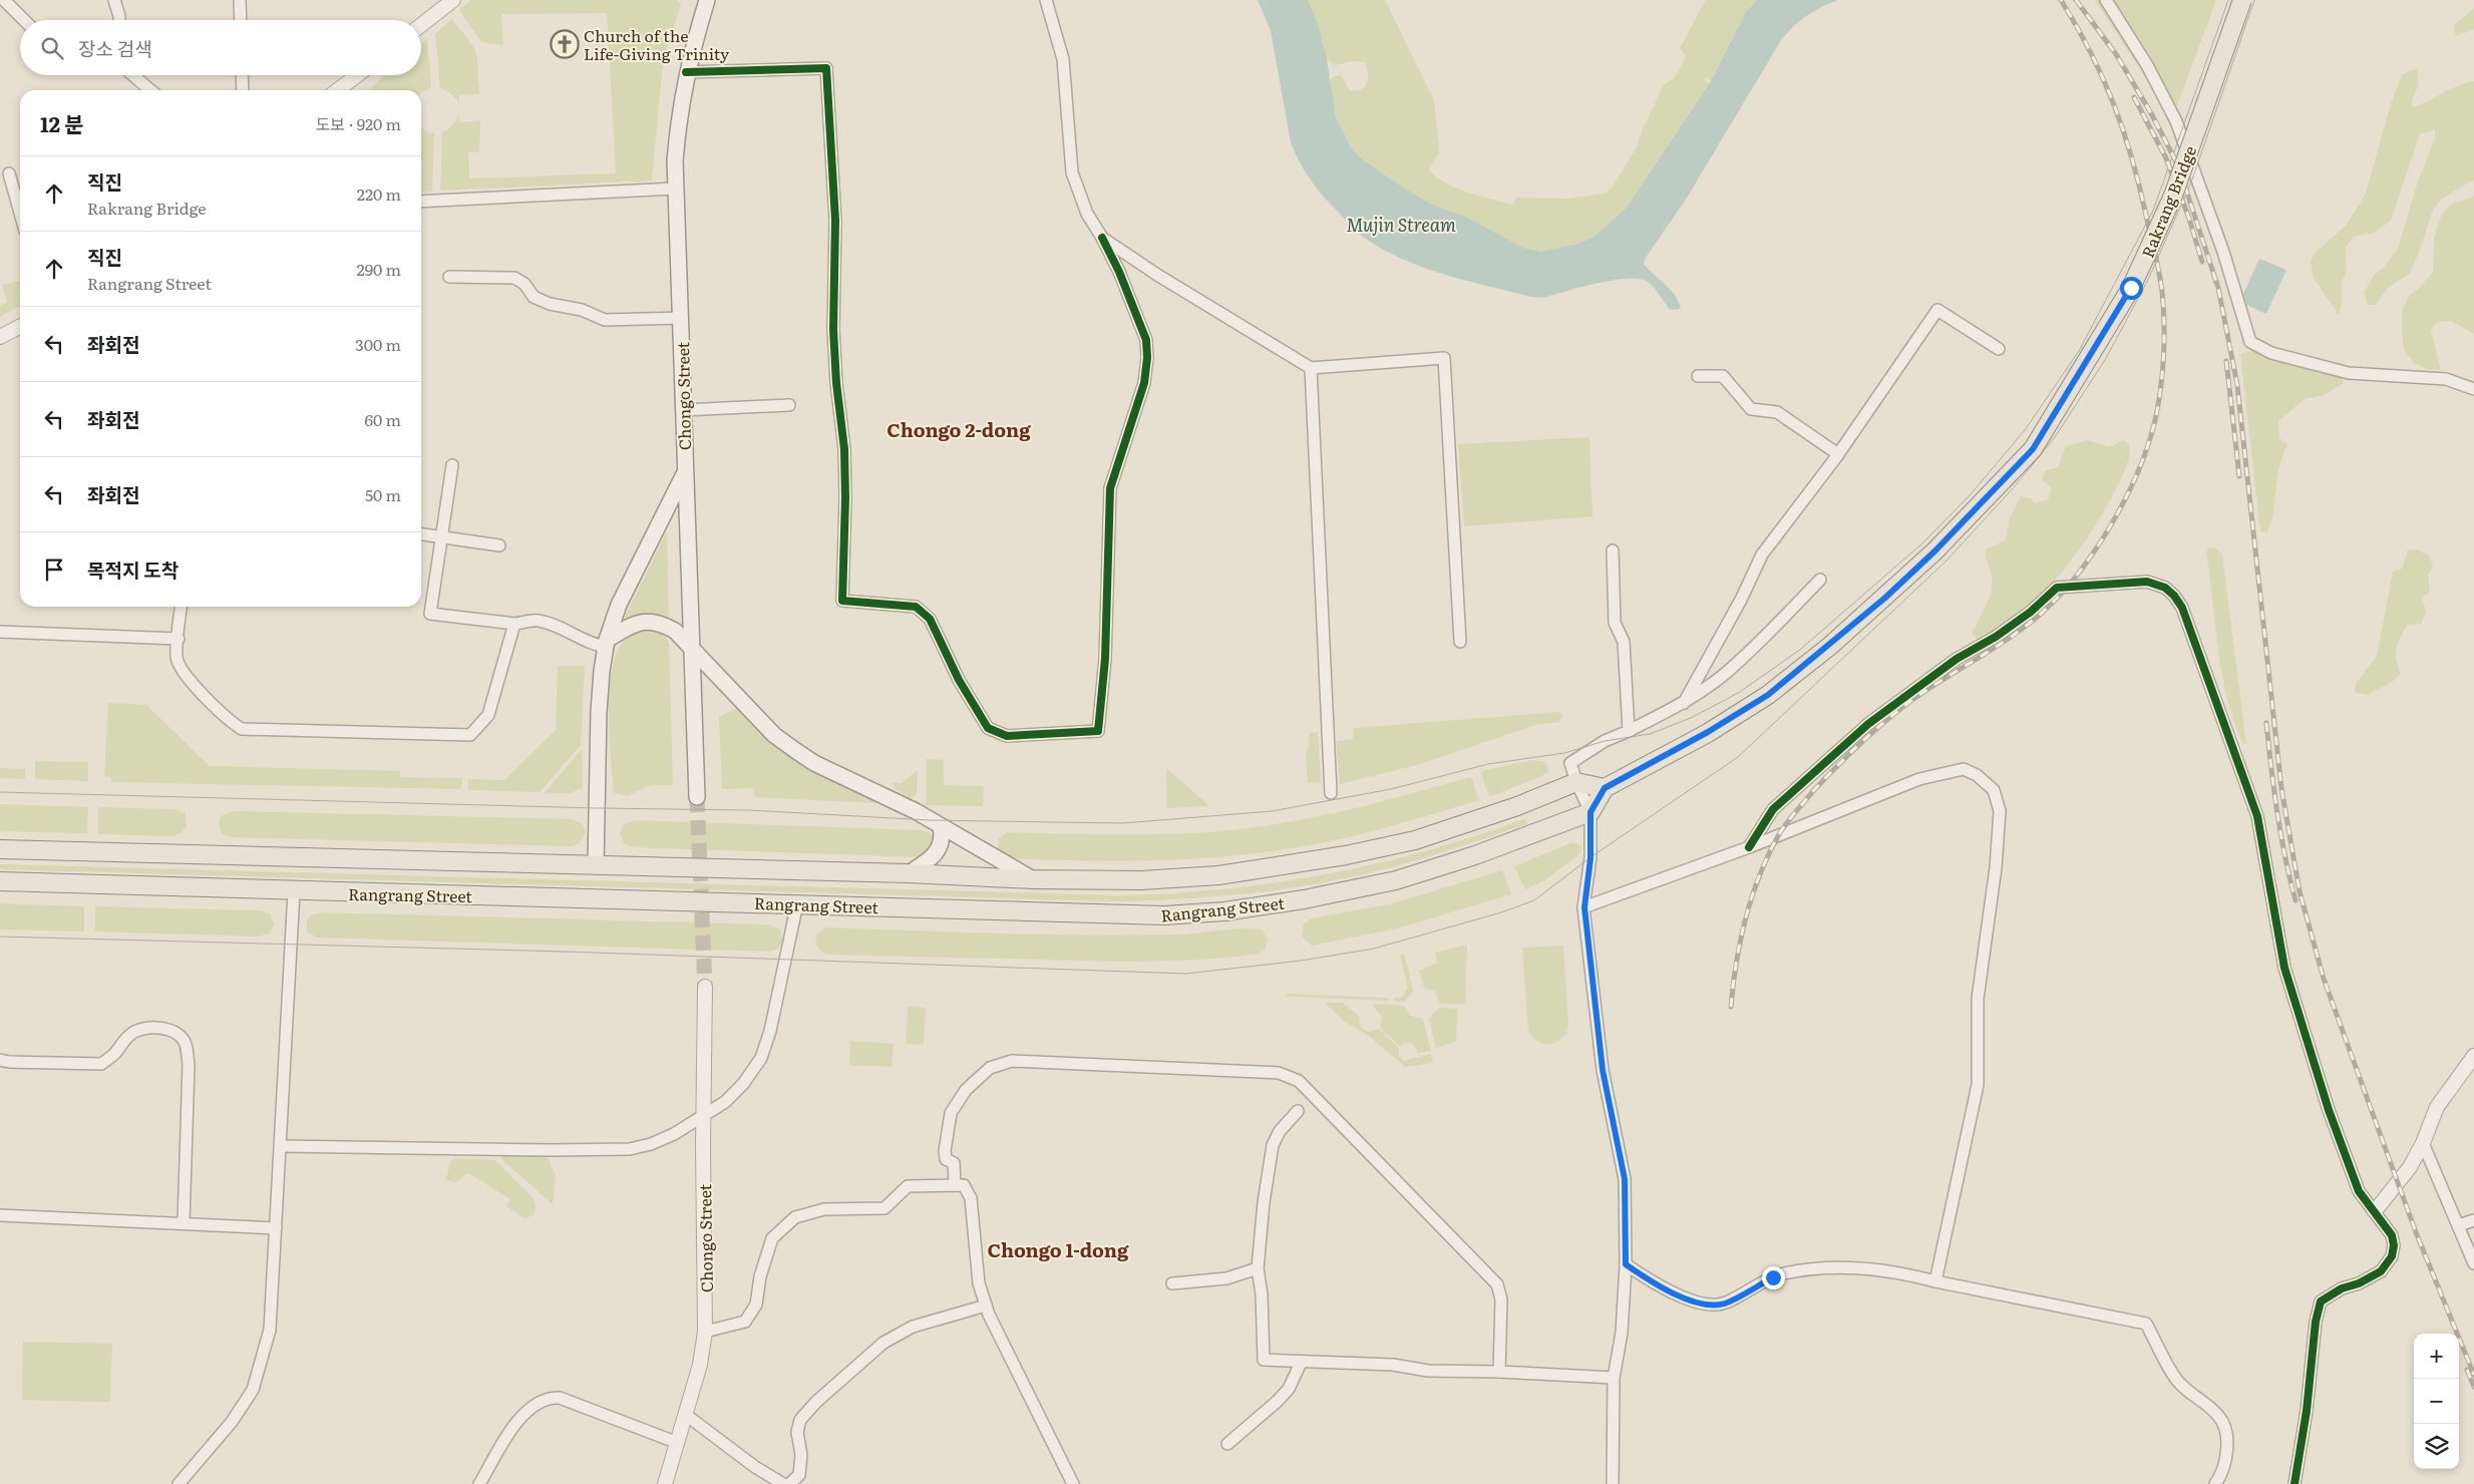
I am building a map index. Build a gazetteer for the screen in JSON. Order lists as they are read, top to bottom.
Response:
{
  "streets": {
    "main road": ["Rakrang Bridge", "Chongo Street", "Rangrang Street"]
  },
  "districts": ["Chongo 2-dong", "Chongo 1-dong"],
  "water": ["Mujin Stream"],
  "places": {
    "church": ["Church of the Life-Giving Trinity"]
  },
  "page": {
    "search": "장소 검색",
    "heading": ["12 분", "도보 · 920 m"],
    "list": [
      ["직진", "Rakrang Bridge", "220 m"],
      ["직진", "Rangrang Street", "290 m"],
      ["좌회전", "300 m"],
      ["좌회전", "60 m"],
      ["좌회전", "50 m"],
      "목적지 도착"
    ],
    "map_buttons": ["+", "−"]
  }
}
